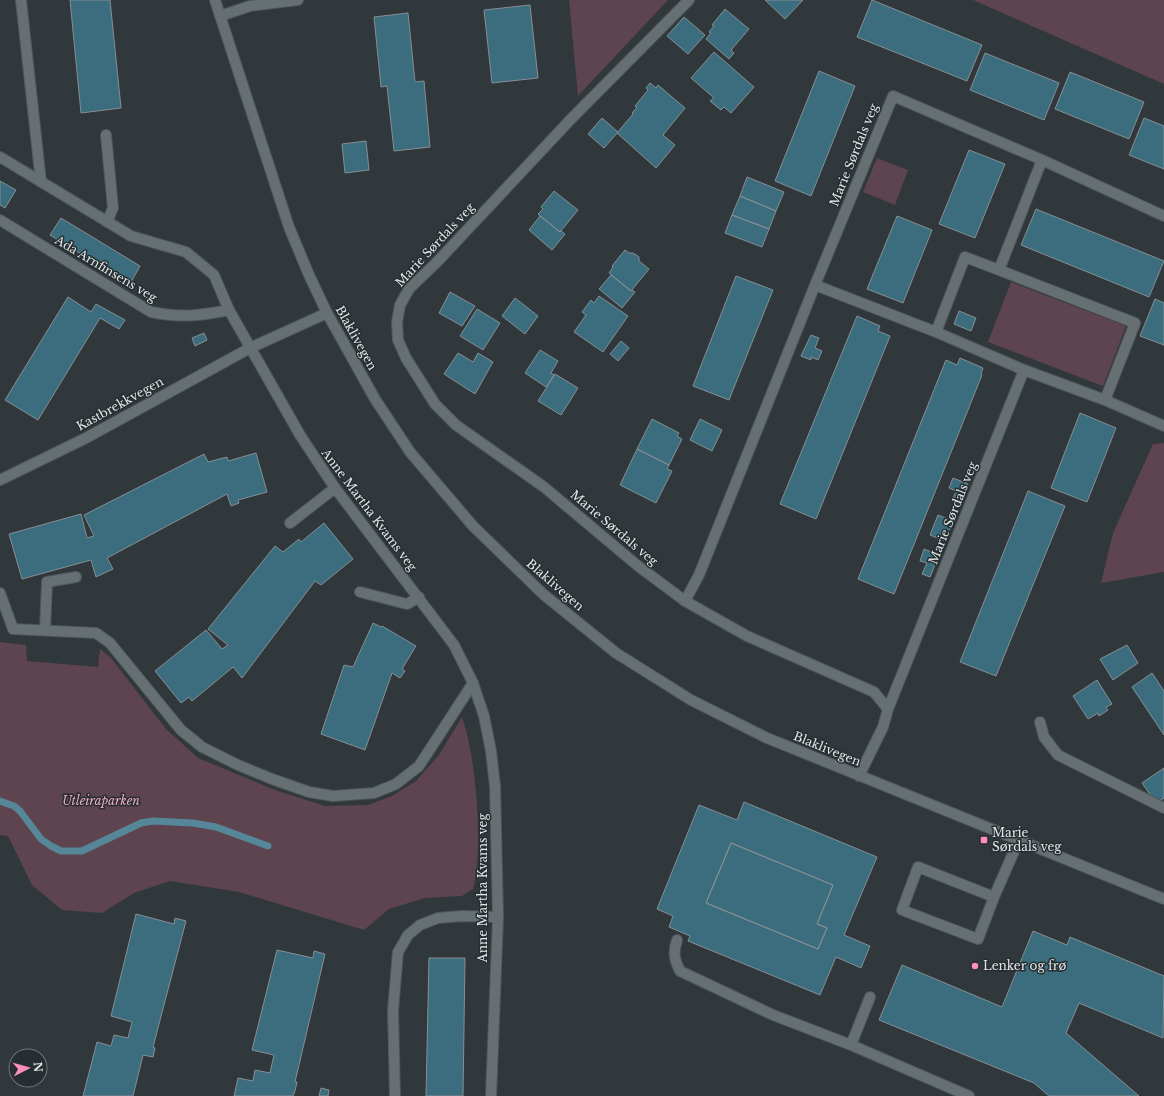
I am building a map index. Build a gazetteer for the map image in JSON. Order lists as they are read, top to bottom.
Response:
{
  "streets": {
    "street": [
      "Marie Sørdals veg",
      "Ada Arnfinsens veg",
      "Blaklivegen",
      "Kastbrekkvegen",
      "Anne Martha Kvams veg"
    ]
  },
  "crossings": [
    ["Marie Sørdals veg", "Blaklivegen"],
    ["Blaklivegen", "Kastbrekkvegen"],
    ["Kastbrekkvegen", "Anne Martha Kvams veg"]
  ],
  "parks": ["Utleiraparken"],
  "places": {
    "transit": ["Marie Sørdals veg"],
    "other": ["Lenker og frø"]
  },
  "north": "right"
}
